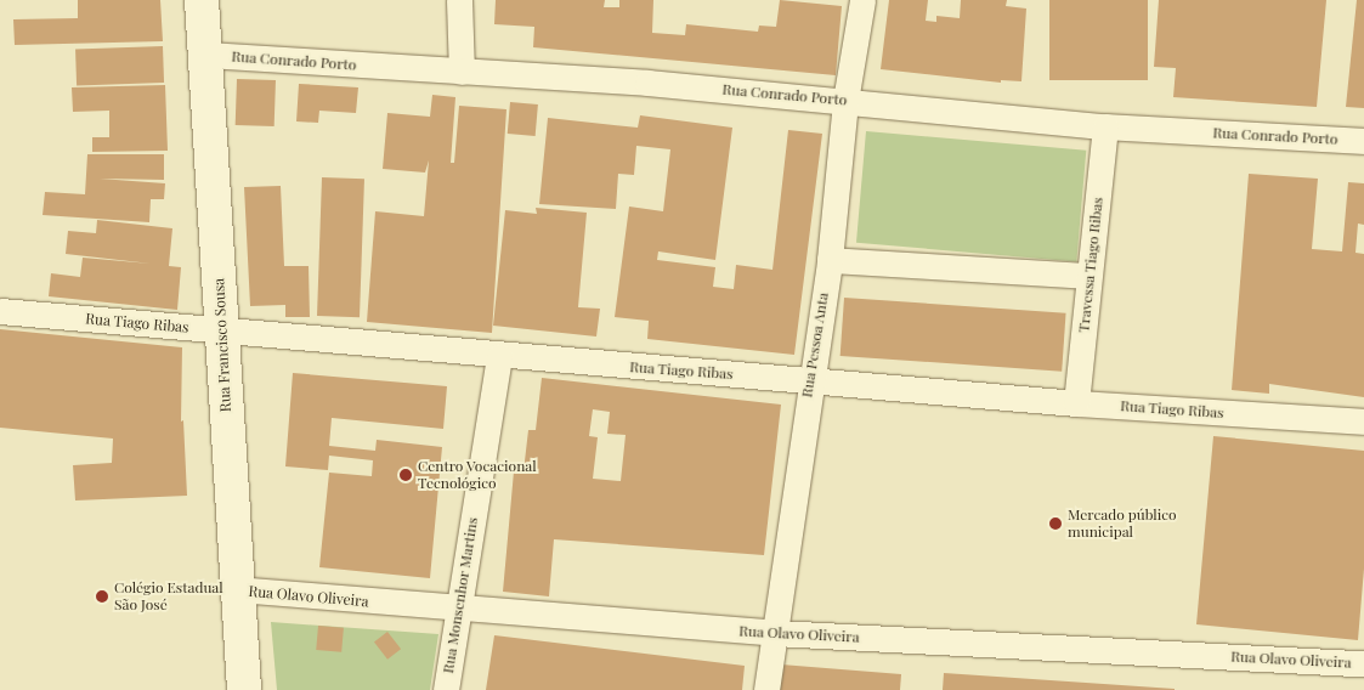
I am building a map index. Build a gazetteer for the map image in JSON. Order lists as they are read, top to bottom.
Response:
{
  "streets": {
    "street": [
      "Rua Conrado Porto",
      "Travessa Tiago Ribas",
      "Rua Tiago Ribas",
      "Rua Francisco Sousa",
      "Rua Pessoa Anta",
      "Rua Monsenhor Martins",
      "Rua Olavo Oliveira"
    ]
  },
  "crossings": [
    ["Rua Conrado Porto", "Travessa Tiago Ribas"],
    ["Rua Conrado Porto", "Rua Francisco Sousa"],
    ["Rua Conrado Porto", "Rua Pessoa Anta"],
    ["Travessa Tiago Ribas", "Rua Tiago Ribas"],
    ["Rua Tiago Ribas", "Rua Francisco Sousa"],
    ["Rua Tiago Ribas", "Rua Pessoa Anta"],
    ["Rua Tiago Ribas", "Rua Monsenhor Martins"],
    ["Rua Francisco Sousa", "Rua Olavo Oliveira"],
    ["Rua Pessoa Anta", "Rua Olavo Oliveira"],
    ["Rua Monsenhor Martins", "Rua Olavo Oliveira"]
  ],
  "places": ["Centro Vocacional Tecnológico", "Mercado público municipal", "Colégio Estadual São José"]
}
